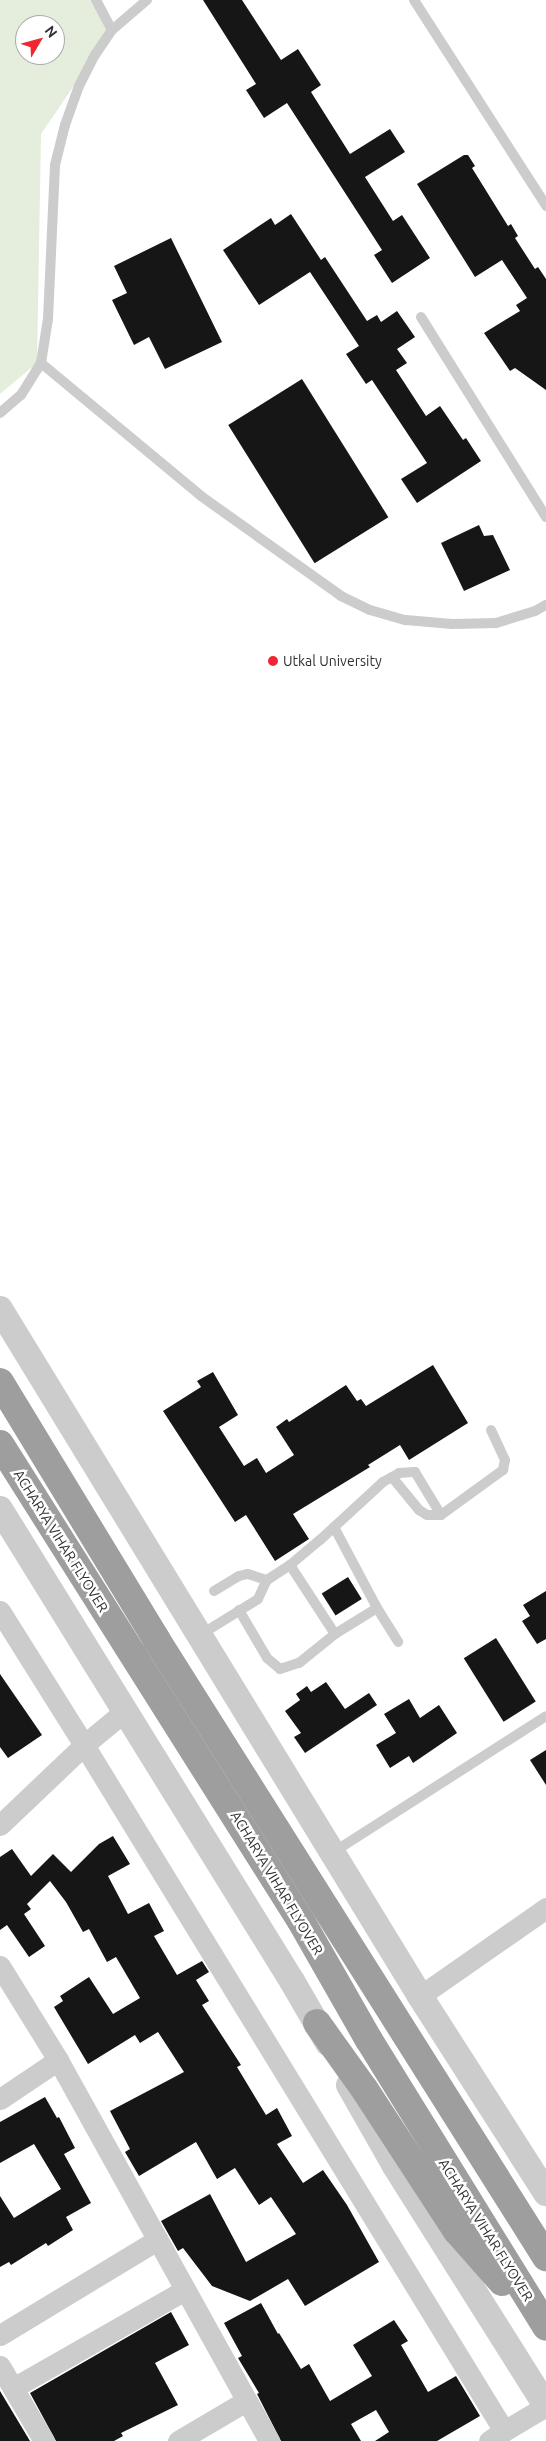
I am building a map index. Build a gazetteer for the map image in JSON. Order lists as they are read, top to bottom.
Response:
{
  "streets": {
    "highway": ["ACHARYA VIHAR FLYOVER"]
  },
  "places": ["Utkal University"],
  "north": "top right"
}
